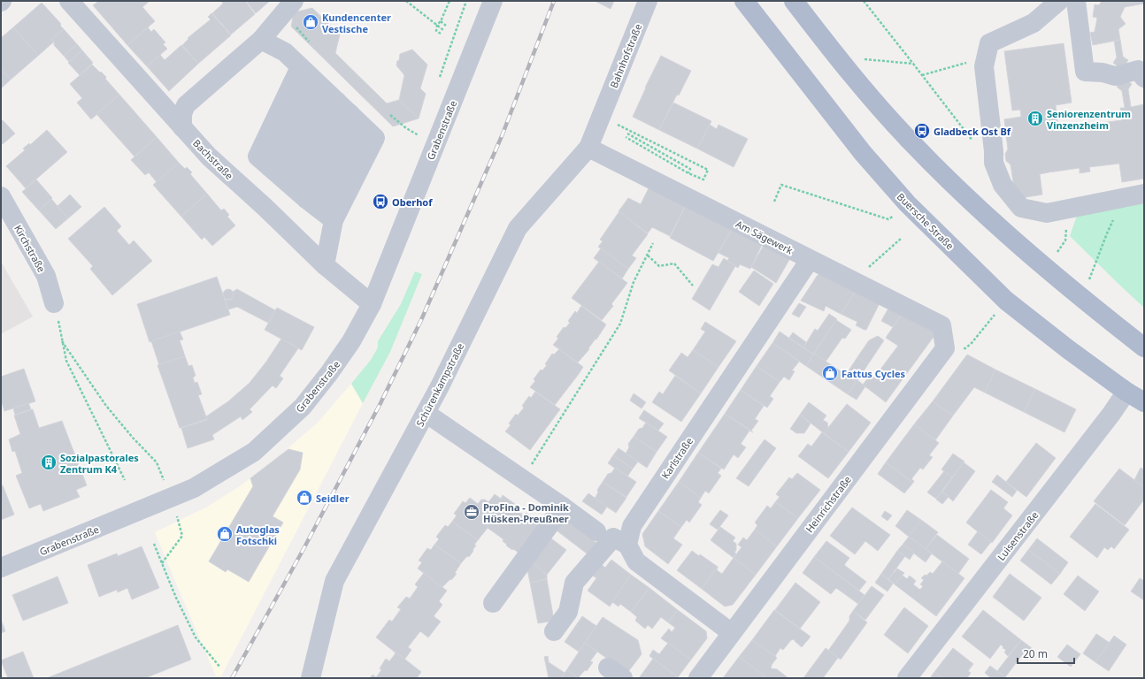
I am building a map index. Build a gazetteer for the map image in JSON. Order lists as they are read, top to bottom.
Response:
{
  "streets": {
    "main road": ["Buersche Straße"],
    "street": [
      "Bahnhofstraße",
      "Grabenstraße",
      "Bachstraße",
      "Am Sägewerk",
      "Kirchstraße",
      "Schürenkampstraße",
      "Karlstraße",
      "Heinrichstraße",
      "Luisenstraße"
    ]
  },
  "crossings": [
    ["Bahnhofstraße", "Schürenkampstraße"],
    ["Grabenstraße", "Bachstraße"],
    ["Buersche Straße", "Luisenstraße"],
    ["Am Sägewerk", "Schürenkampstraße"],
    ["Am Sägewerk", "Karlstraße"],
    ["Am Sägewerk", "Heinrichstraße"]
  ],
  "places": {
    "shop": [
      "Kundencenter Vestische",
      "Fattus Cycles",
      "Seidler",
      "Autoglas Fotschki"
    ],
    "building": ["Seniorenzentrum Vinzenzheim", "Sozialpastorales Zentrum K4"],
    "bus stop": ["Gladbeck Ost Bf", "Oberhof"],
    "office": ["ProFina - Dominik Hüsken-Preußner"]
  },
  "scale_bar": "20 m"
}
